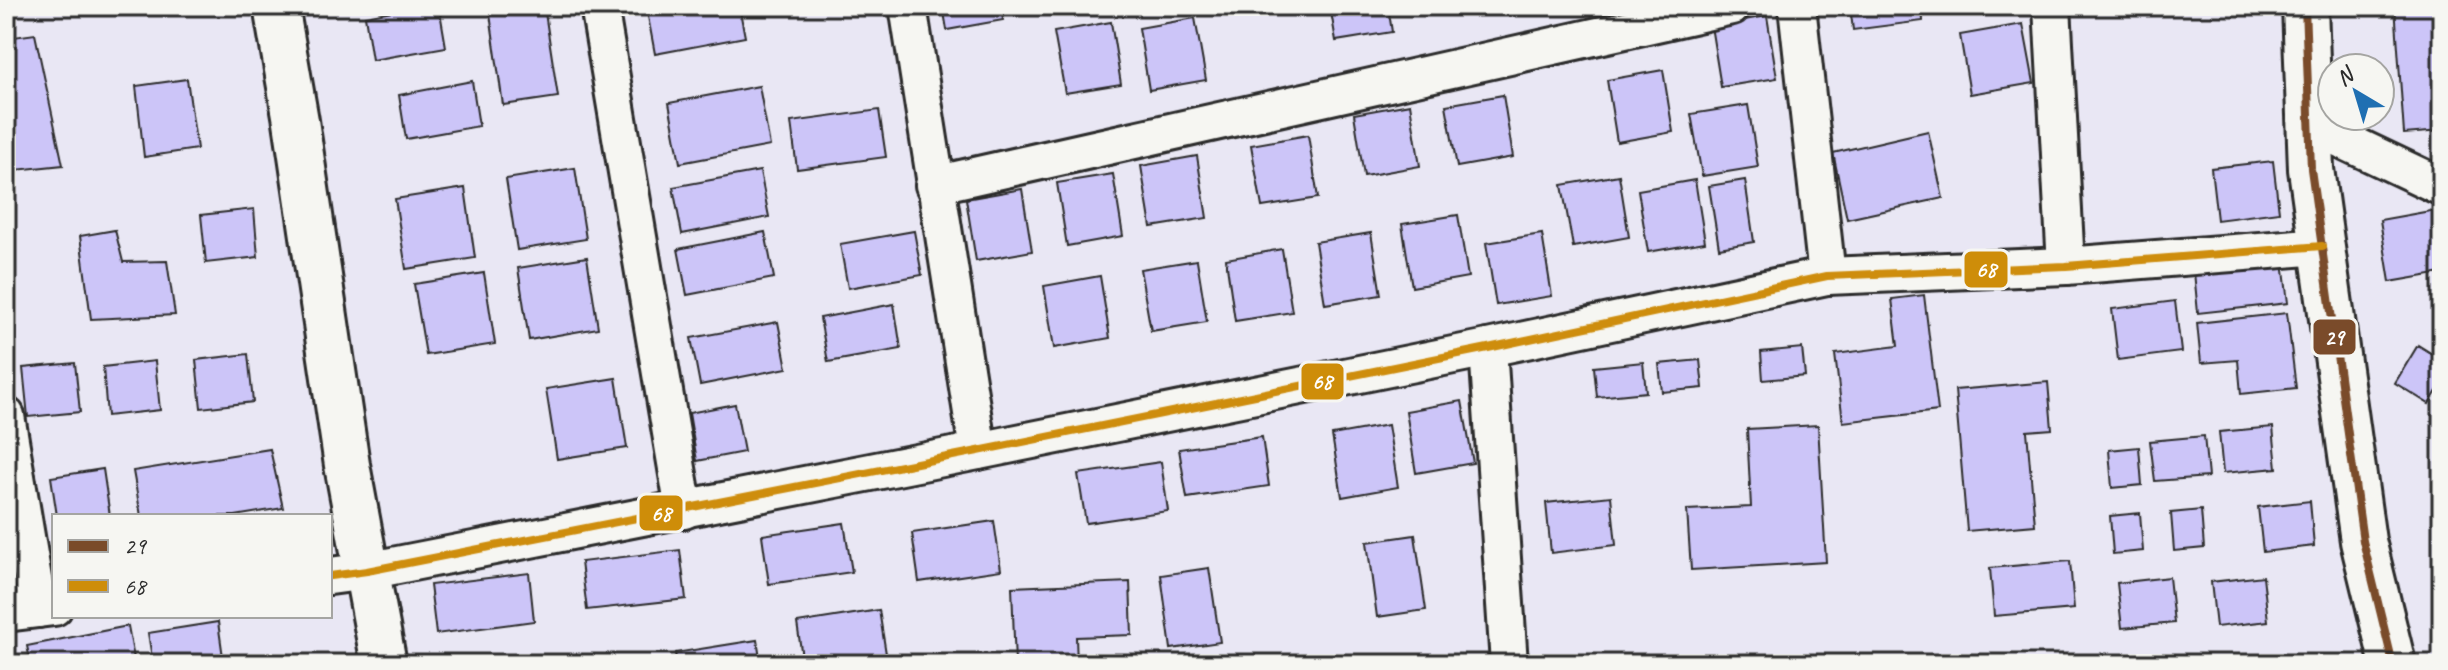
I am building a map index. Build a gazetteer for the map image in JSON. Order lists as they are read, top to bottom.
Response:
{
  "lines": ["transit line 29", "transit line 68"],
  "legend": ["29", "68"],
  "north": "top left"
}
